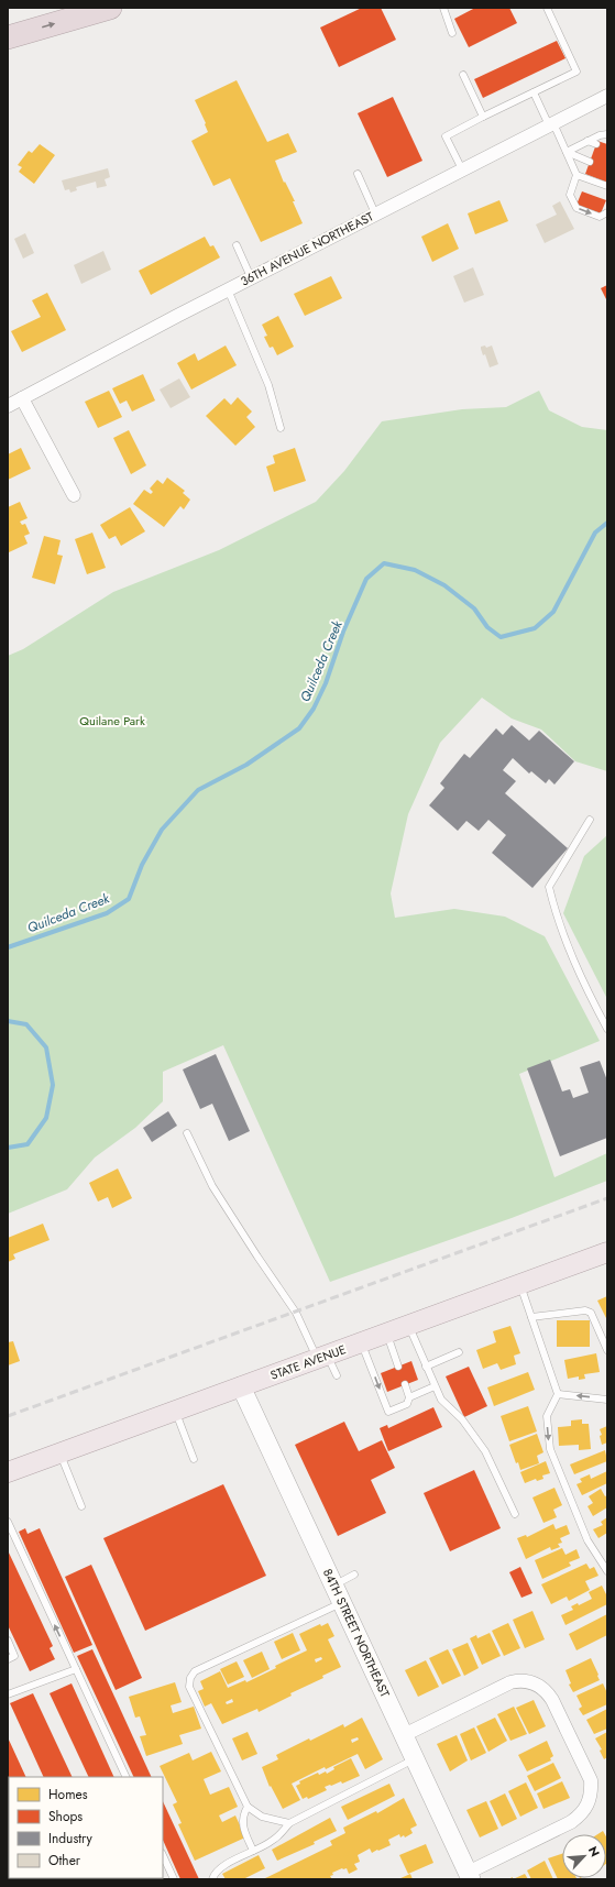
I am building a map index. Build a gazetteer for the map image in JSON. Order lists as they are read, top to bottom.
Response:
{
  "streets": {
    "main road": ["STATE AVENUE"],
    "street": ["36TH AVENUE NORTHEAST", "84TH STREET NORTHEAST"]
  },
  "crossings": [
    ["STATE AVENUE", "84TH STREET NORTHEAST"]
  ],
  "water": ["Quilceda Creek"],
  "parks": ["Quilane Park"],
  "legend": [
    "Homes",
    "Shops",
    "Industry",
    "Other"
  ],
  "north": "top right"
}
